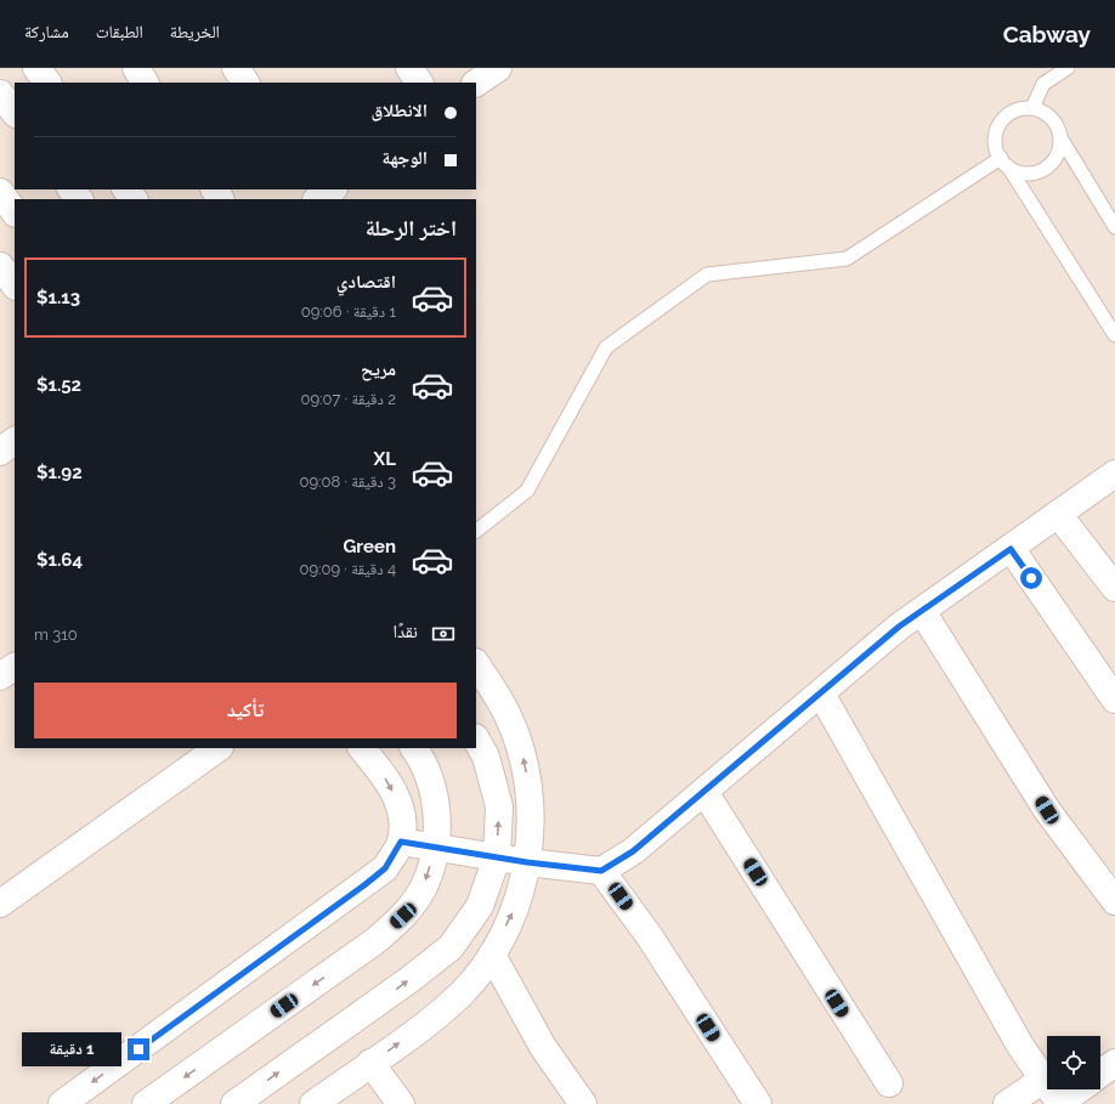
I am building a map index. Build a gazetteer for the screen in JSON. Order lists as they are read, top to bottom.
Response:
{
  "page": {
    "header": "Cabway",
    "nav": ["الخريطة", "الطبقات", "مشاركة"],
    "banner": ["الانطلاق", "الوجهة"],
    "heading": "اختر الرحلة",
    "list": [
      {
        "name": "اقتصادي",
        "note": "1 دقيقة · 09:06",
        "value": "$1.13"
      },
      {
        "name": "مريح",
        "note": "2 دقيقة · 09:07",
        "value": "$1.52"
      },
      {
        "name": "XL",
        "note": "3 دقيقة · 09:08",
        "value": "$1.92"
      },
      {
        "name": "Green",
        "note": "4 دقيقة · 09:09",
        "value": "$1.64"
      }
    ],
    "pay": ["نقدًا", "310 m"],
    "buttons": "تأكيد",
    "bubble": "1 دقيقة"
  }
}
